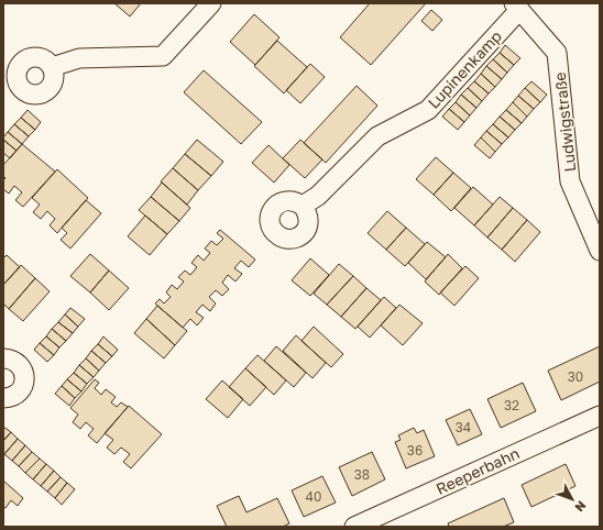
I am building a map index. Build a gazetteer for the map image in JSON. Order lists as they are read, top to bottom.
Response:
{
  "streets": {
    "street": ["Lupinenkamp", "Ludwigstraße", "Reeperbahn"]
  },
  "crossings": [
    ["Lupinenkamp", "Ludwigstraße"]
  ],
  "house_numbers": [
    "30",
    "32",
    "34",
    "36",
    "38",
    "40"
  ],
  "north": "bottom right"
}
